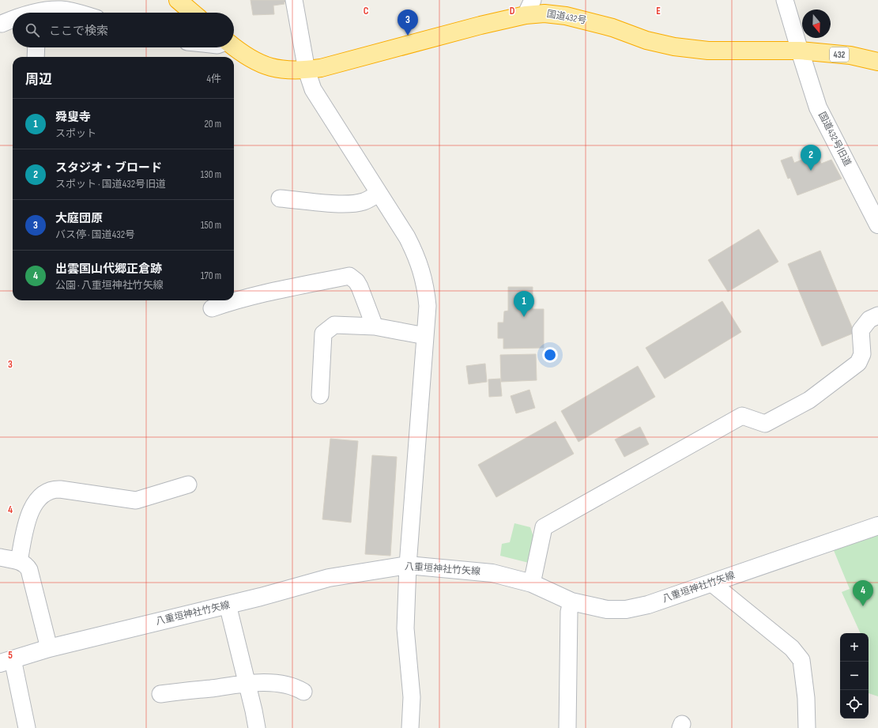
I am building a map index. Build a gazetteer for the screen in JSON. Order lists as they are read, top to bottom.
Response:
{
  "streets": {
    "highway": ["国道432号", "432"],
    "main road": ["国道432号旧道", "八重垣神社竹矢線"]
  },
  "crossings": [
    ["国道432号", "国道432号旧道"]
  ],
  "north": "bottom",
  "page": {
    "pins": [
      "3",
      "2",
      "1",
      "4"
    ],
    "search": "ここで検索",
    "heading": ["周辺", "4件"],
    "list": [
      {
        "mark": "1",
        "name": "舜叟寺",
        "note": "スポット",
        "value": "20 m"
      },
      {
        "mark": "2",
        "name": "スタジオ・ブロード",
        "note": "スポット · 国道432号旧道",
        "value": "130 m"
      },
      {
        "mark": "3",
        "name": "大庭団原",
        "note": "バス停 · 国道432号",
        "value": "150 m"
      },
      {
        "mark": "4",
        "name": "出雲国山代郷正倉跡",
        "note": "公園 · 八重垣神社竹矢線",
        "value": "170 m"
      }
    ],
    "map_buttons": ["+", "−"]
  },
  "grid": {
    "columns": ["C", "D", "E"],
    "rows": ["3", "4", "5"]
  }
}
